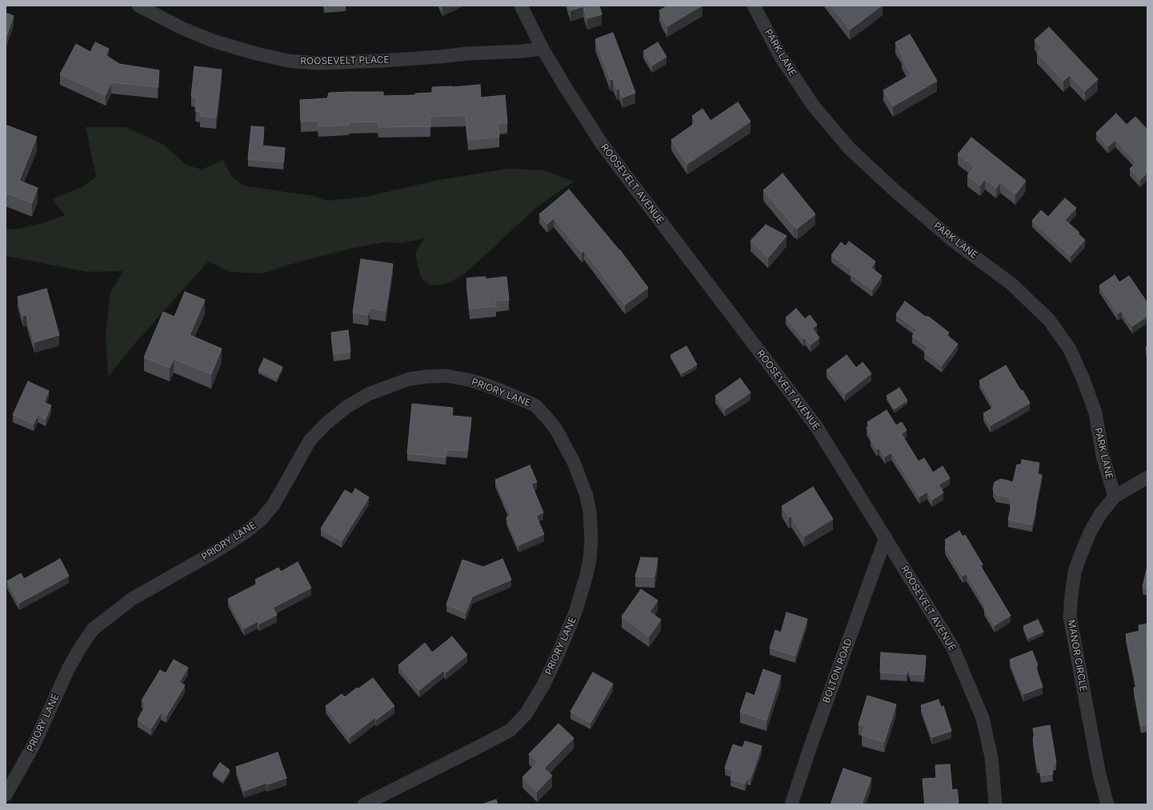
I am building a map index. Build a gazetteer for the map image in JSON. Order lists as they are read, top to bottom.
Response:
{
  "streets": {
    "street": [
      "PARK LANE",
      "ROOSEVELT PLACE",
      "ROOSEVELT AVENUE",
      "PRIORY LANE",
      "MANOR CIRCLE",
      "BOLTON ROAD"
    ]
  },
  "crossings": [
    ["PARK LANE", "MANOR CIRCLE"],
    ["ROOSEVELT PLACE", "ROOSEVELT AVENUE"],
    ["ROOSEVELT AVENUE", "BOLTON ROAD"]
  ]
}
